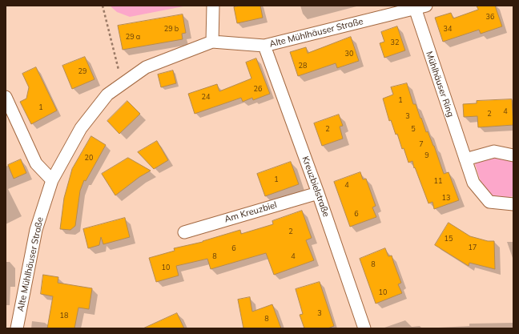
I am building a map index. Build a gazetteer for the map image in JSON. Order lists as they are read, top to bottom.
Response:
{
  "streets": {
    "street": [
      "Alte Mühlhäuser Straße",
      "Mühlhäuser Ring",
      "Kreuzbielstraße",
      "Am Kreuzbiel"
    ]
  },
  "crossings": [
    ["Alte Mühlhäuser Straße", "Mühlhäuser Ring"],
    ["Alte Mühlhäuser Straße", "Kreuzbielstraße"],
    ["Kreuzbielstraße", "Am Kreuzbiel"]
  ],
  "house_numbers": [
    "36",
    "29 b",
    "34",
    "29 a",
    "32",
    "30",
    "28",
    "29",
    "26",
    "24",
    "1",
    "1",
    "4",
    "2",
    "3",
    "2",
    "5",
    "7",
    "9",
    "20",
    "1",
    "11",
    "4",
    "13",
    "6",
    "2",
    "15",
    "17",
    "6",
    "8",
    "4",
    "8",
    "10",
    "10",
    "3",
    "18",
    "8"
  ]
}
